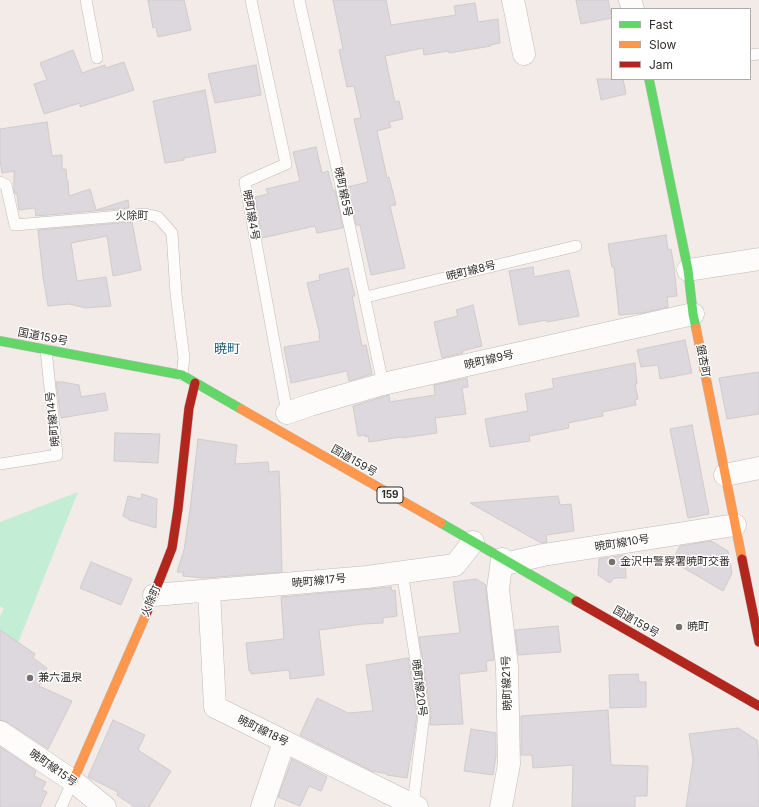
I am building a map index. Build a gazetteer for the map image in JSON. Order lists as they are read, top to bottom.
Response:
{
  "streets": {
    "main road": [
      "火除町",
      "国道159号",
      "銀杏町",
      "159"
    ],
    "street": [
      "暁町線9号",
      "暁町線10号",
      "暁町線17号",
      "暁町線21号",
      "暁町線18号",
      "暁町線15号"
    ],
    "lane": [
      "暁町線5号",
      "暁町線4号",
      "暁町線8号",
      "暁町線14号",
      "暁町線20号"
    ]
  },
  "crossings": [
    ["暁町線5号", "暁町線8号"],
    ["暁町線5号", "暁町線9号"],
    ["暁町線4号", "国道159号"],
    ["暁町線4号", "暁町線9号"],
    ["火除町", "国道159号"],
    ["火除町", "暁町線17号"],
    ["火除町", "暁町線15号"],
    ["国道159号", "暁町線9号"],
    ["国道159号", "暁町線14号"],
    ["国道159号", "暁町線10号"],
    ["国道159号", "暁町線17号"],
    ["国道159号", "暁町線21号"],
    ["暁町線9号", "銀杏町"],
    ["銀杏町", "暁町線10号"],
    ["暁町線10号", "暁町線21号"],
    ["暁町線17号", "暁町線20号"],
    ["暁町線17号", "暁町線18号"],
    ["暁町線20号", "暁町線18号"]
  ],
  "districts": ["暁町"],
  "places": ["金沢中警察署暁町交番", "暁町", "兼六温泉"],
  "legend": ["Fast", "Slow", "Jam"]
}
